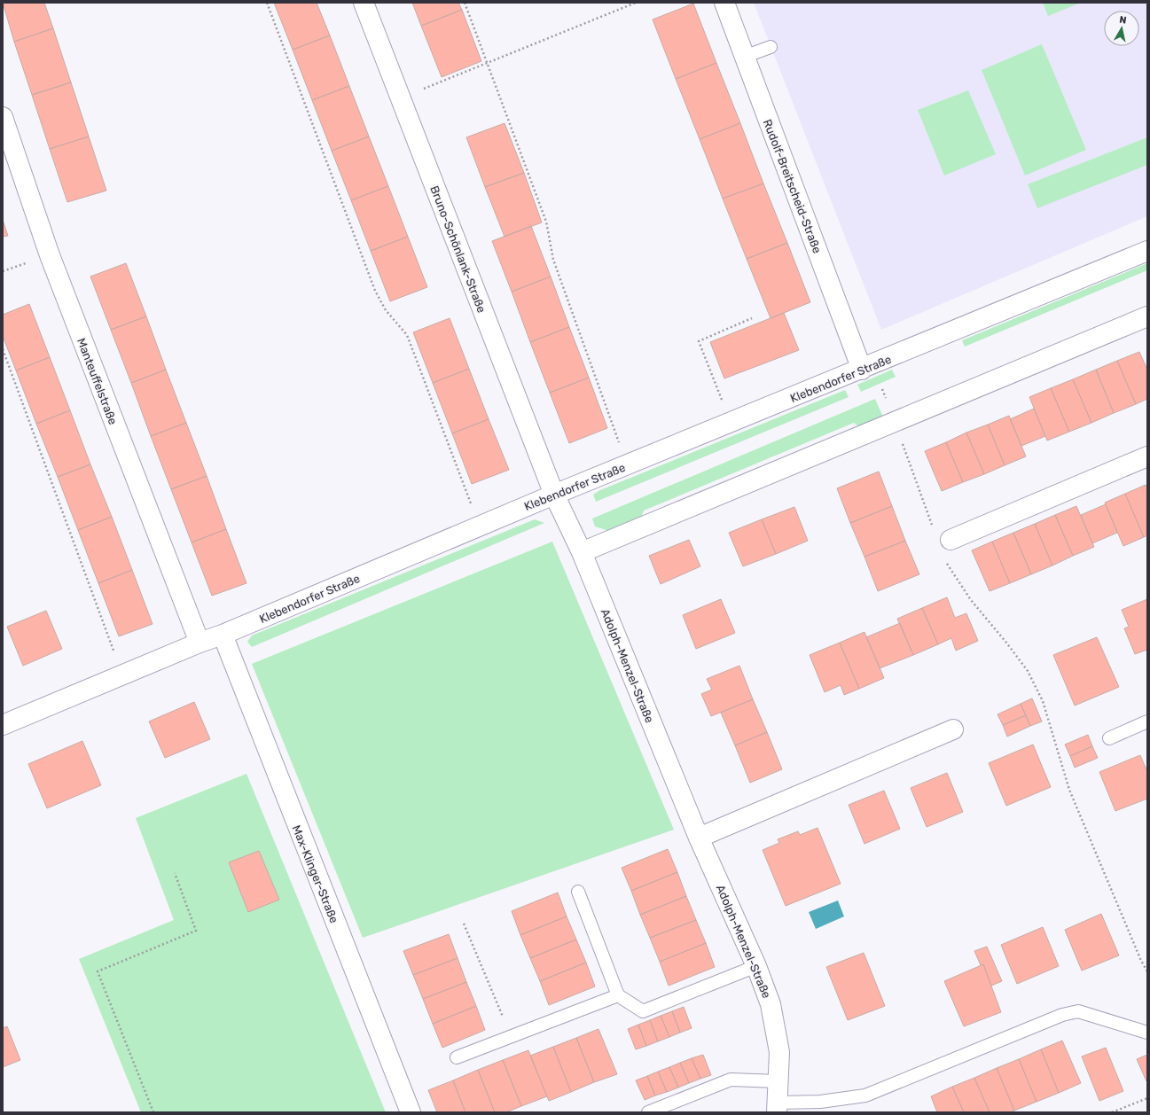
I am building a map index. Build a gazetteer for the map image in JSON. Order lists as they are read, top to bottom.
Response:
{
  "streets": {
    "street": [
      "Rudolf-Breitscheid-Straße",
      "Bruno-Schönlank-Straße",
      "Klebendorfer Straße",
      "Manteuffelstraße",
      "Adolph-Menzel-Straße",
      "Max-Klinger-Straße"
    ]
  },
  "crossings": [
    ["Rudolf-Breitscheid-Straße", "Klebendorfer Straße"],
    ["Bruno-Schönlank-Straße", "Klebendorfer Straße"],
    ["Bruno-Schönlank-Straße", "Adolph-Menzel-Straße"],
    ["Klebendorfer Straße", "Manteuffelstraße"],
    ["Klebendorfer Straße", "Adolph-Menzel-Straße"],
    ["Klebendorfer Straße", "Max-Klinger-Straße"]
  ],
  "north": "top"
}
